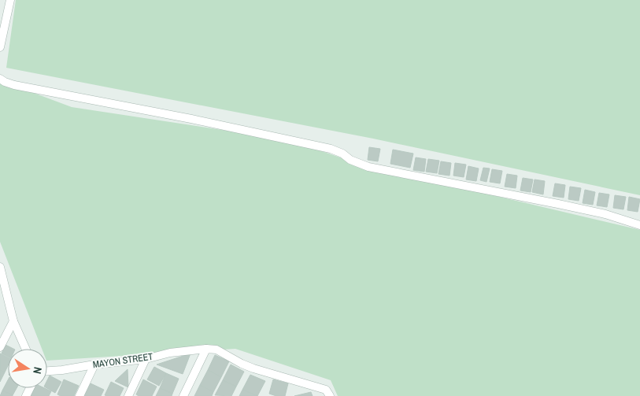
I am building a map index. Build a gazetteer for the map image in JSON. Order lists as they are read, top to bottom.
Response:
{
  "streets": {
    "street": ["MAYON STREET"]
  },
  "north": "right"
}
